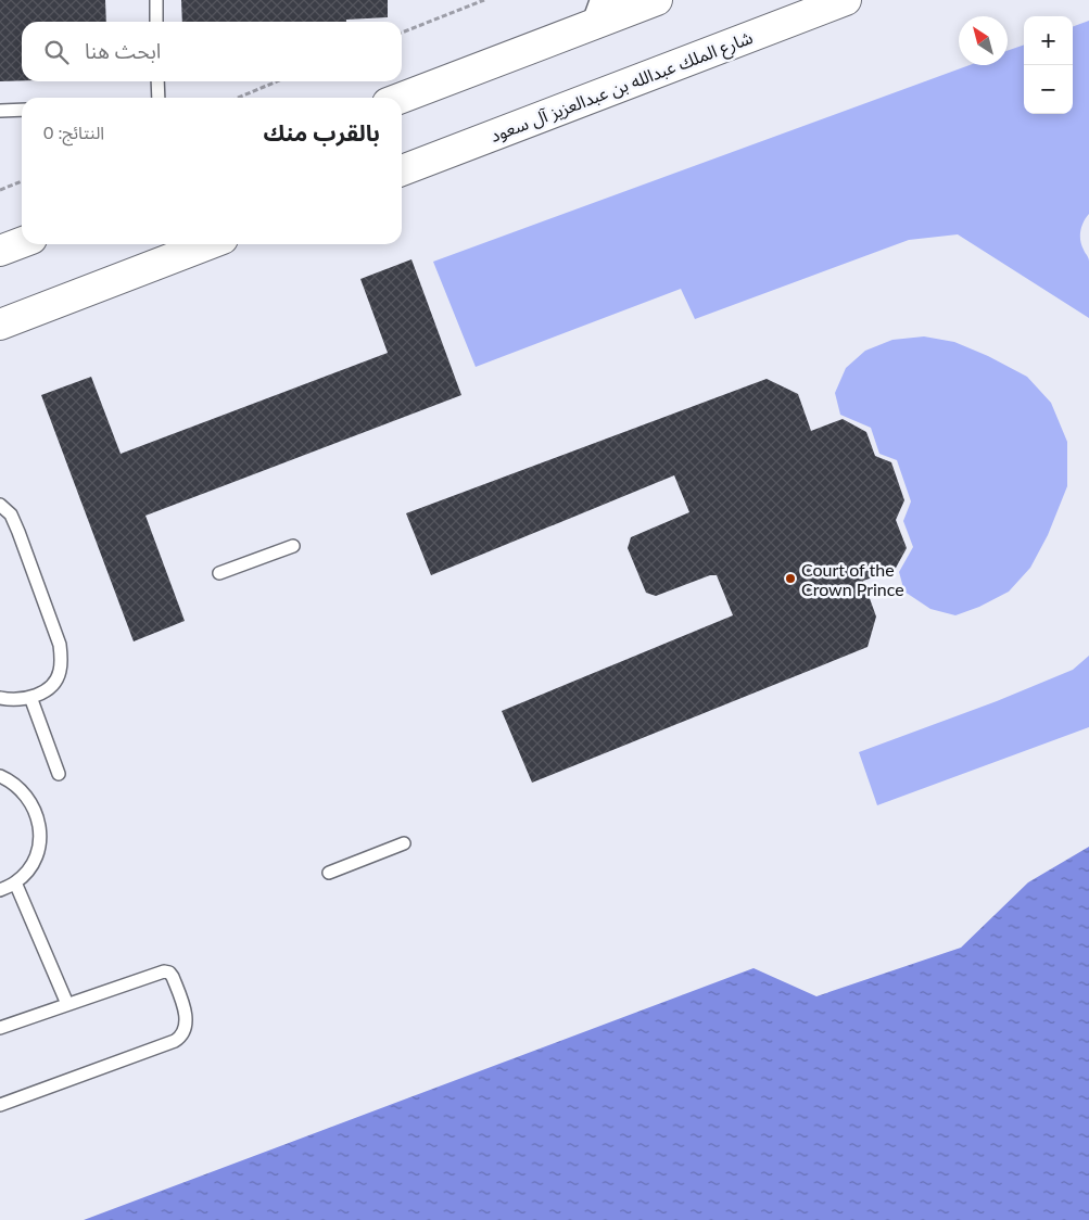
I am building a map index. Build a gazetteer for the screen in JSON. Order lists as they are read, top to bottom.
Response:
{
  "streets": {
    "main road": ["شارع الملك عبدالله بن عبدالعزيز آل سعود"]
  },
  "places": ["Court of the Crown Prince"],
  "north": "top left",
  "page": {
    "map_buttons": ["+", "−"],
    "search": "ابحث هنا",
    "heading": ["بالقرب منك", "النتائج: 0"]
  }
}
